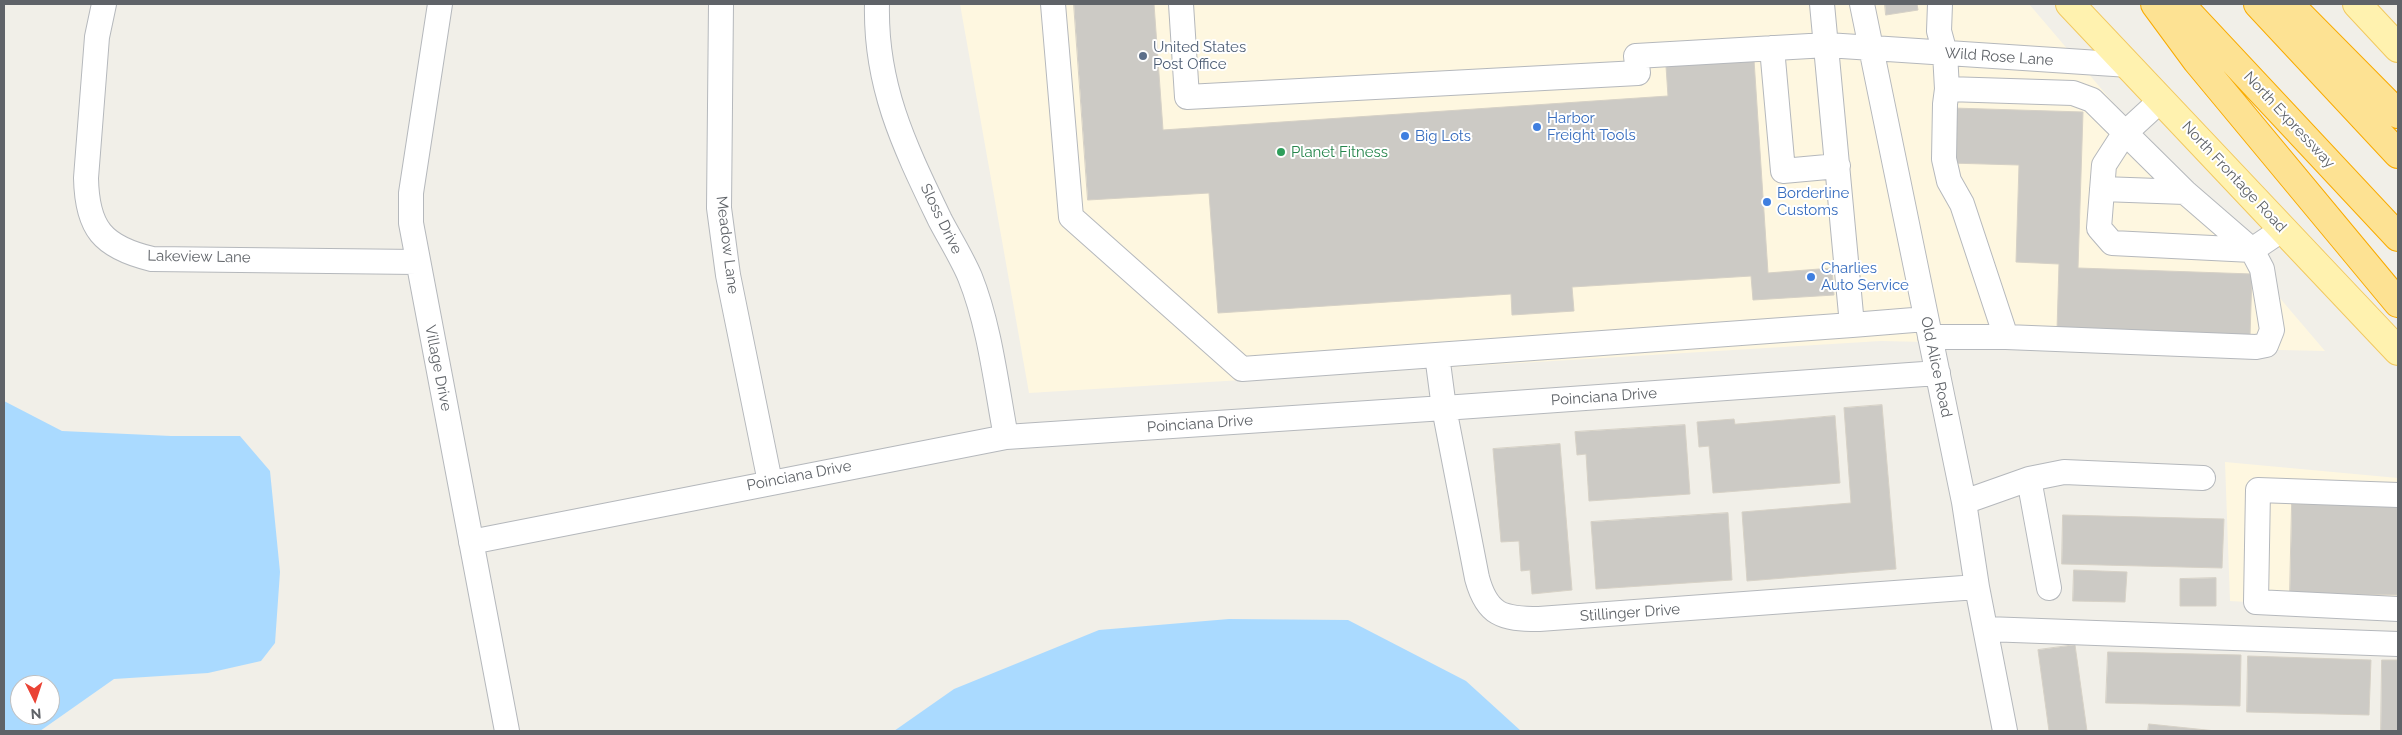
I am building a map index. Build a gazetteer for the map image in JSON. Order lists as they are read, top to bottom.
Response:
{
  "streets": {
    "highway": ["North Expressway"],
    "main road": ["North Frontage Road"],
    "street": [
      "Wild Rose Lane",
      "Sloss Drive",
      "Meadow Lane",
      "Lakeview Lane",
      "Old Alice Road",
      "Village Drive",
      "Poinciana Drive",
      "Stillinger Drive"
    ]
  },
  "crossings": [
    ["Wild Rose Lane", "North Frontage Road"],
    ["Wild Rose Lane", "Old Alice Road"],
    ["Sloss Drive", "Poinciana Drive"],
    ["Meadow Lane", "Poinciana Drive"],
    ["Lakeview Lane", "Village Drive"],
    ["Old Alice Road", "Poinciana Drive"],
    ["Old Alice Road", "Stillinger Drive"],
    ["Village Drive", "Poinciana Drive"],
    ["Poinciana Drive", "Stillinger Drive"]
  ],
  "places": [
    "United States Post Office",
    "Harbor Freight Tools",
    "Big Lots",
    "Planet Fitness",
    "Borderline Customs",
    "Charlies Auto Service"
  ],
  "north": "bottom"
}
